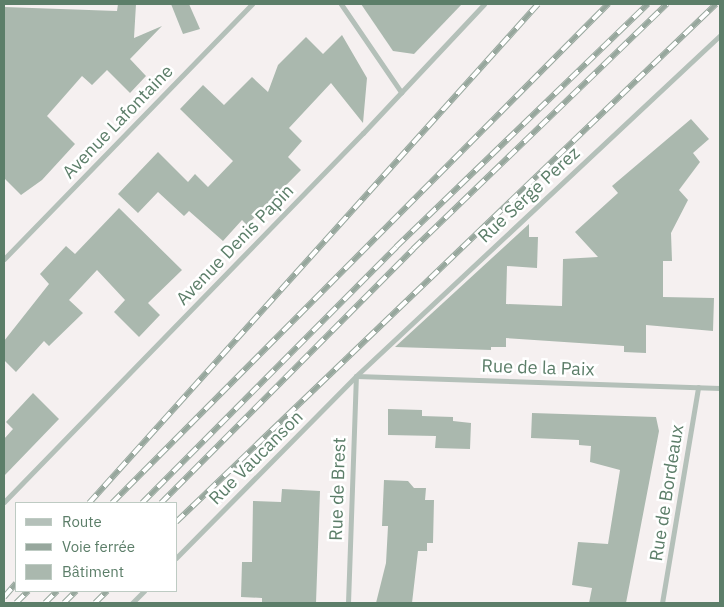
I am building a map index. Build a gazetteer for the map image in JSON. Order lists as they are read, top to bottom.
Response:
{
  "streets": {
    "street": [
      "Avenue Lafontaine",
      "Rue Serge Perez",
      "Avenue Denis Papin",
      "Rue de la Paix",
      "Rue Vaucanson",
      "Rue de Brest",
      "Rue de Bordeaux"
    ]
  },
  "crossings": [
    ["Rue Serge Perez", "Rue de la Paix"],
    ["Rue Serge Perez", "Rue Vaucanson"],
    ["Rue Serge Perez", "Rue de Brest"],
    ["Rue de la Paix", "Rue Vaucanson"],
    ["Rue de la Paix", "Rue de Brest"],
    ["Rue de la Paix", "Rue de Bordeaux"],
    ["Rue Vaucanson", "Rue de Brest"]
  ],
  "legend": ["Route", "Voie ferrée", "Bâtiment"]
}
